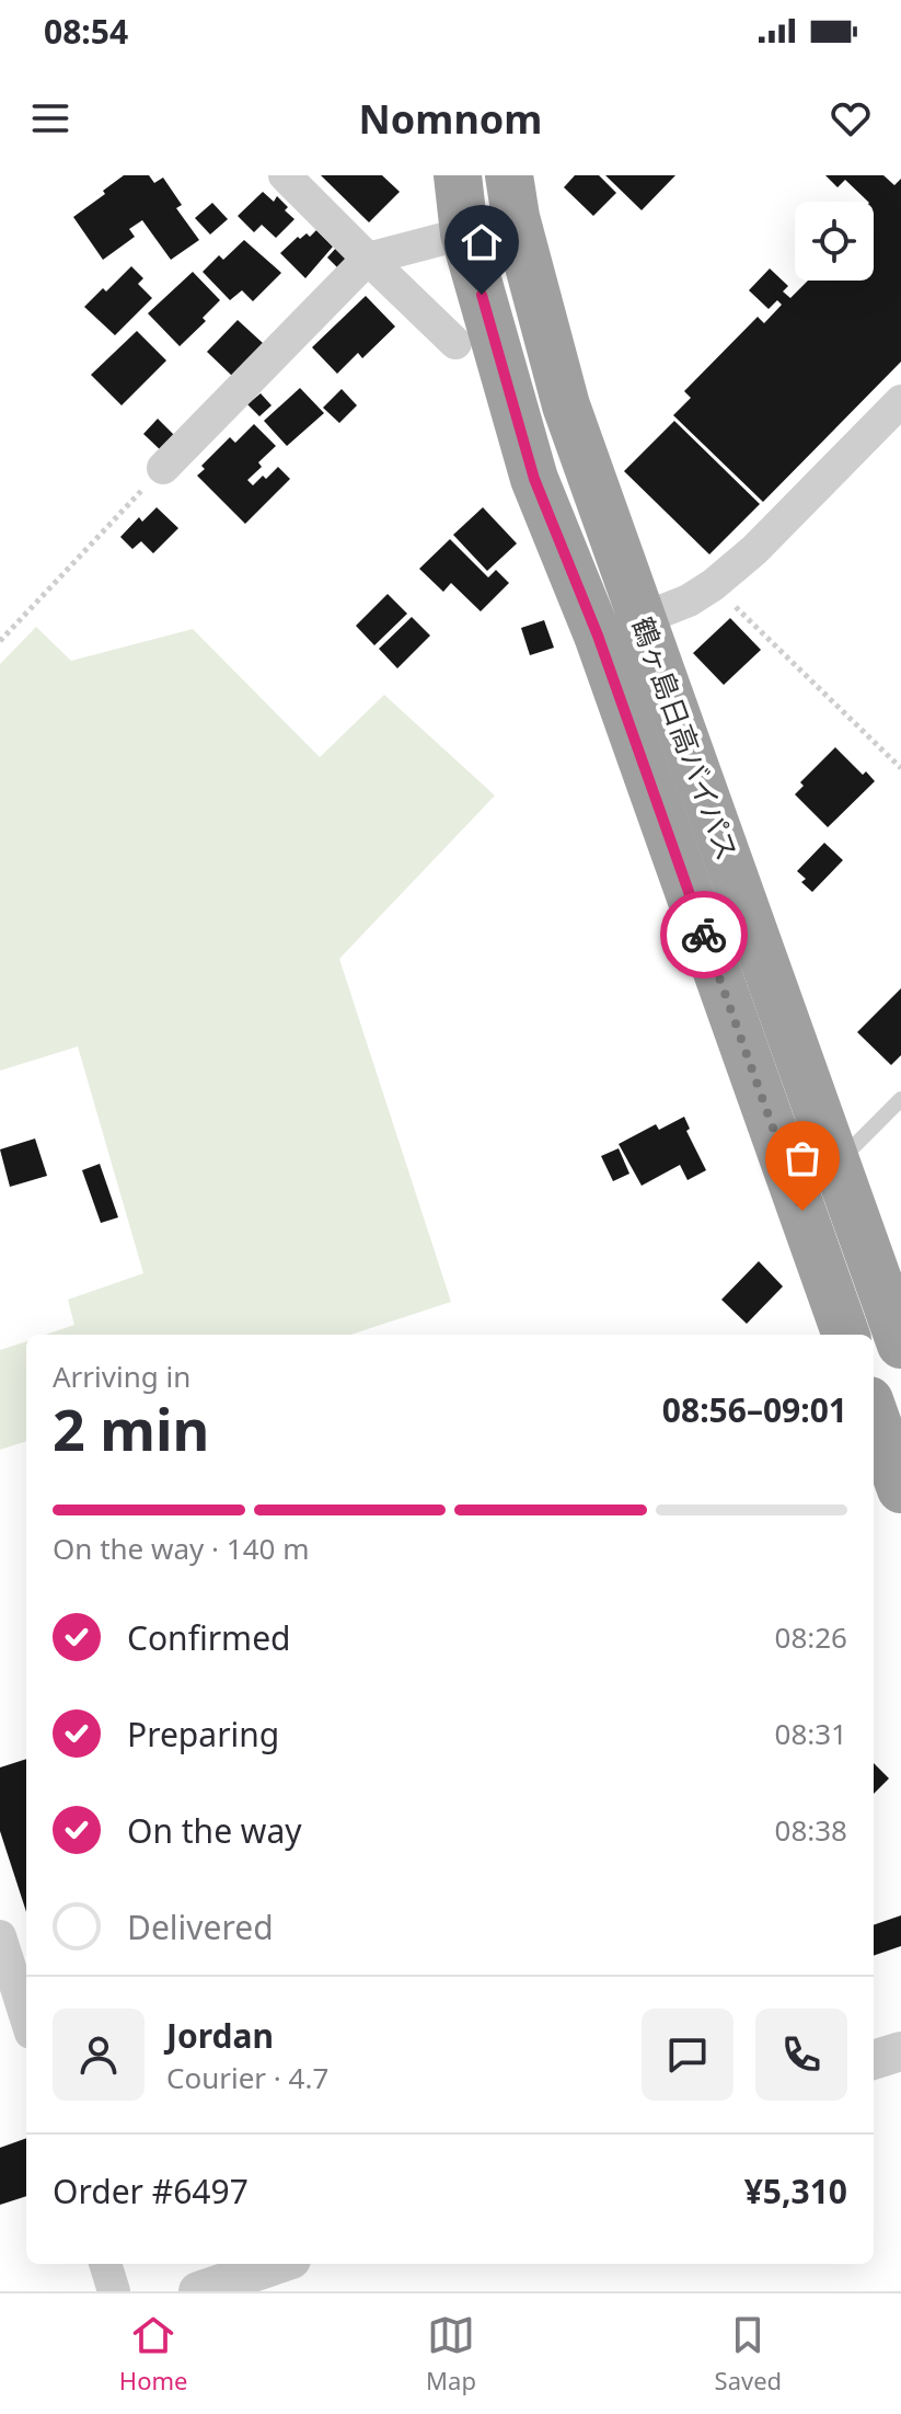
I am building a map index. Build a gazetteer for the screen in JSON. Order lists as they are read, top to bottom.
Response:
{
  "streets": {
    "highway": ["鶴ヶ島日高バイパス"]
  },
  "page": {
    "status": "08:54",
    "header": "Nomnom",
    "heading": ["2 min", "Arriving in", "08:56–09:01"],
    "panel": [
      "Jordan",
      "Courier · 4.7",
      "Order #6497",
      "¥5,310"
    ],
    "bar": "On the way · 140 m",
    "list": [
      ["Confirmed", "08:26"],
      ["Preparing", "08:31"],
      ["On the way", "08:38"],
      "Delivered"
    ],
    "tabs": ["Home", "Map", "Saved"]
  }
}
